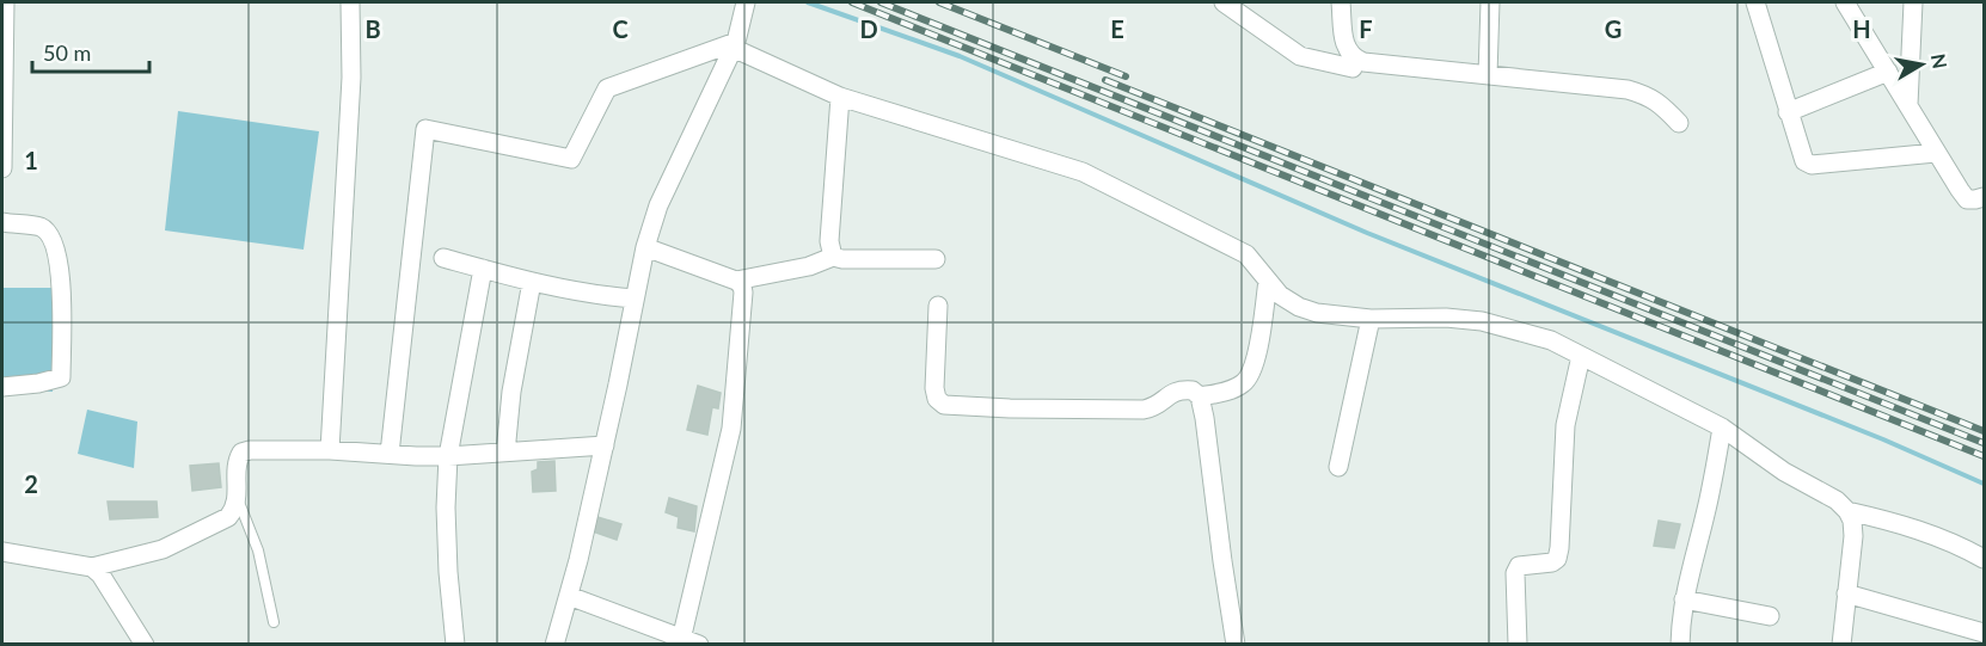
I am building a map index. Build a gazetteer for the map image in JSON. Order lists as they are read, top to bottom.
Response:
{
  "scale_bar": "50 m",
  "north": "right",
  "grid": {
    "columns": [
      "B",
      "C",
      "D",
      "E",
      "F",
      "G",
      "H"
    ],
    "rows": ["1", "2"]
  }
}
